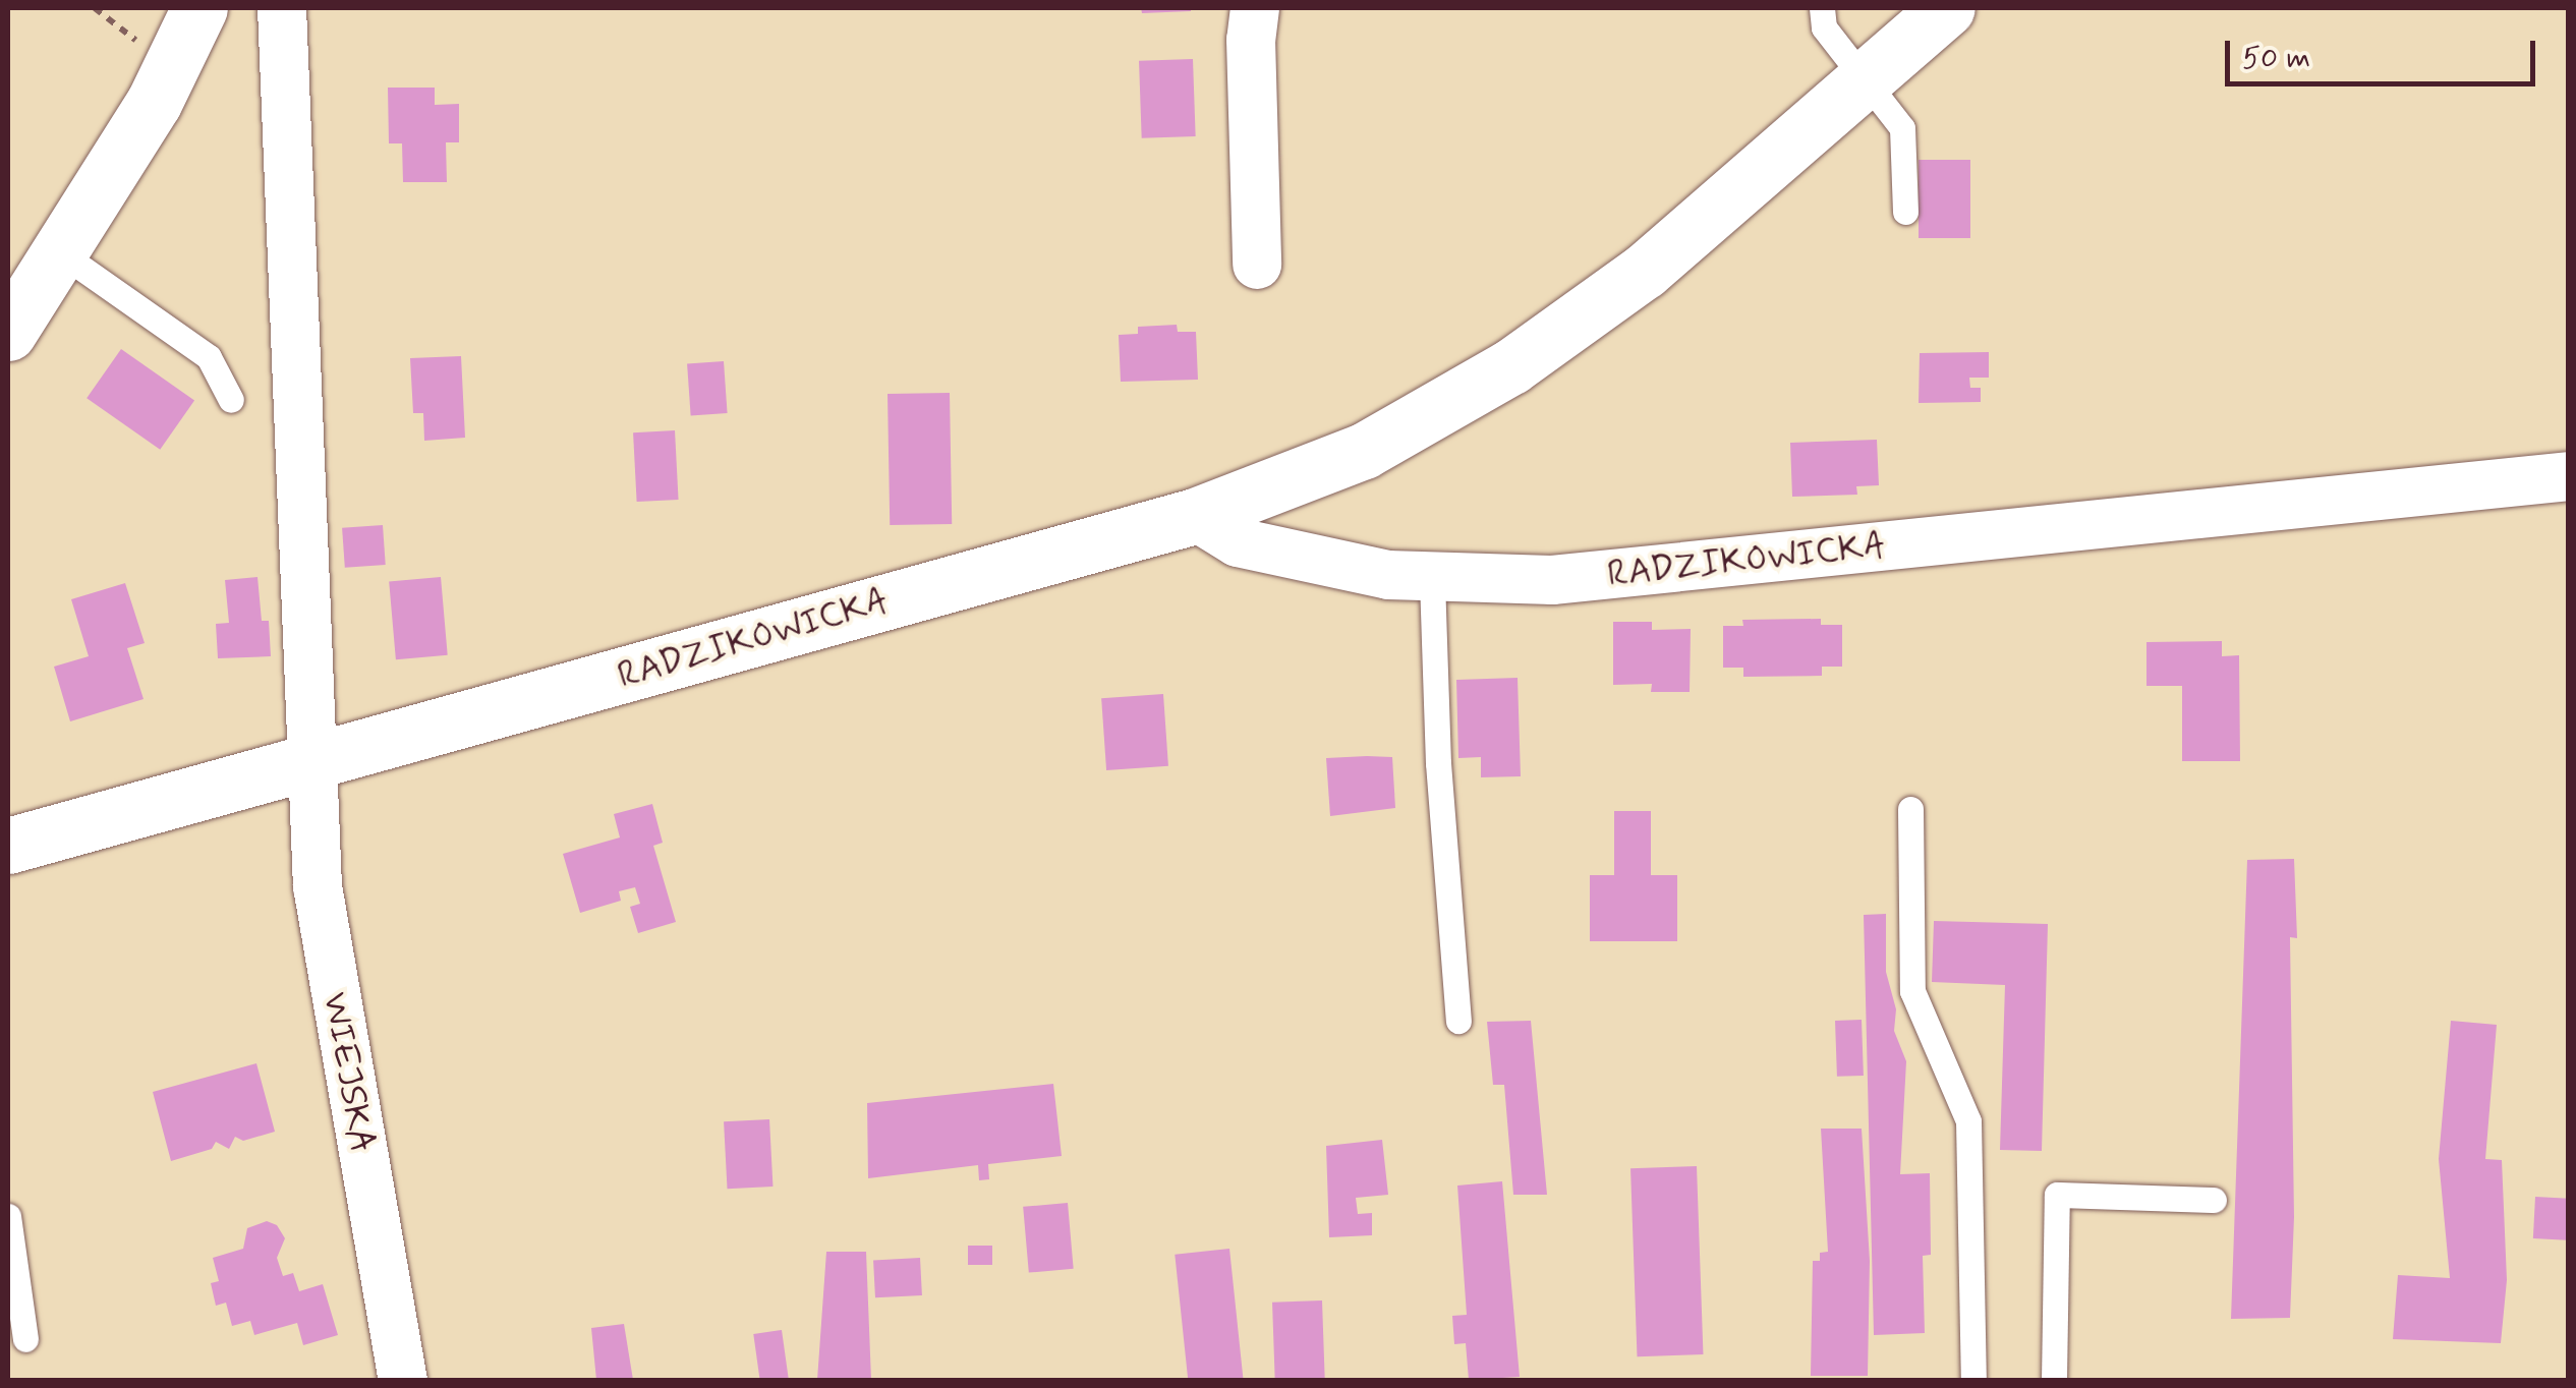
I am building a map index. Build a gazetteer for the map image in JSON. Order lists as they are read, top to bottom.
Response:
{
  "streets": {
    "street": ["RADZIKOWICKA", "WIEJSKA"]
  },
  "crossings": [
    ["RADZIKOWICKA", "WIEJSKA"]
  ],
  "scale_bar": "50 m"
}
